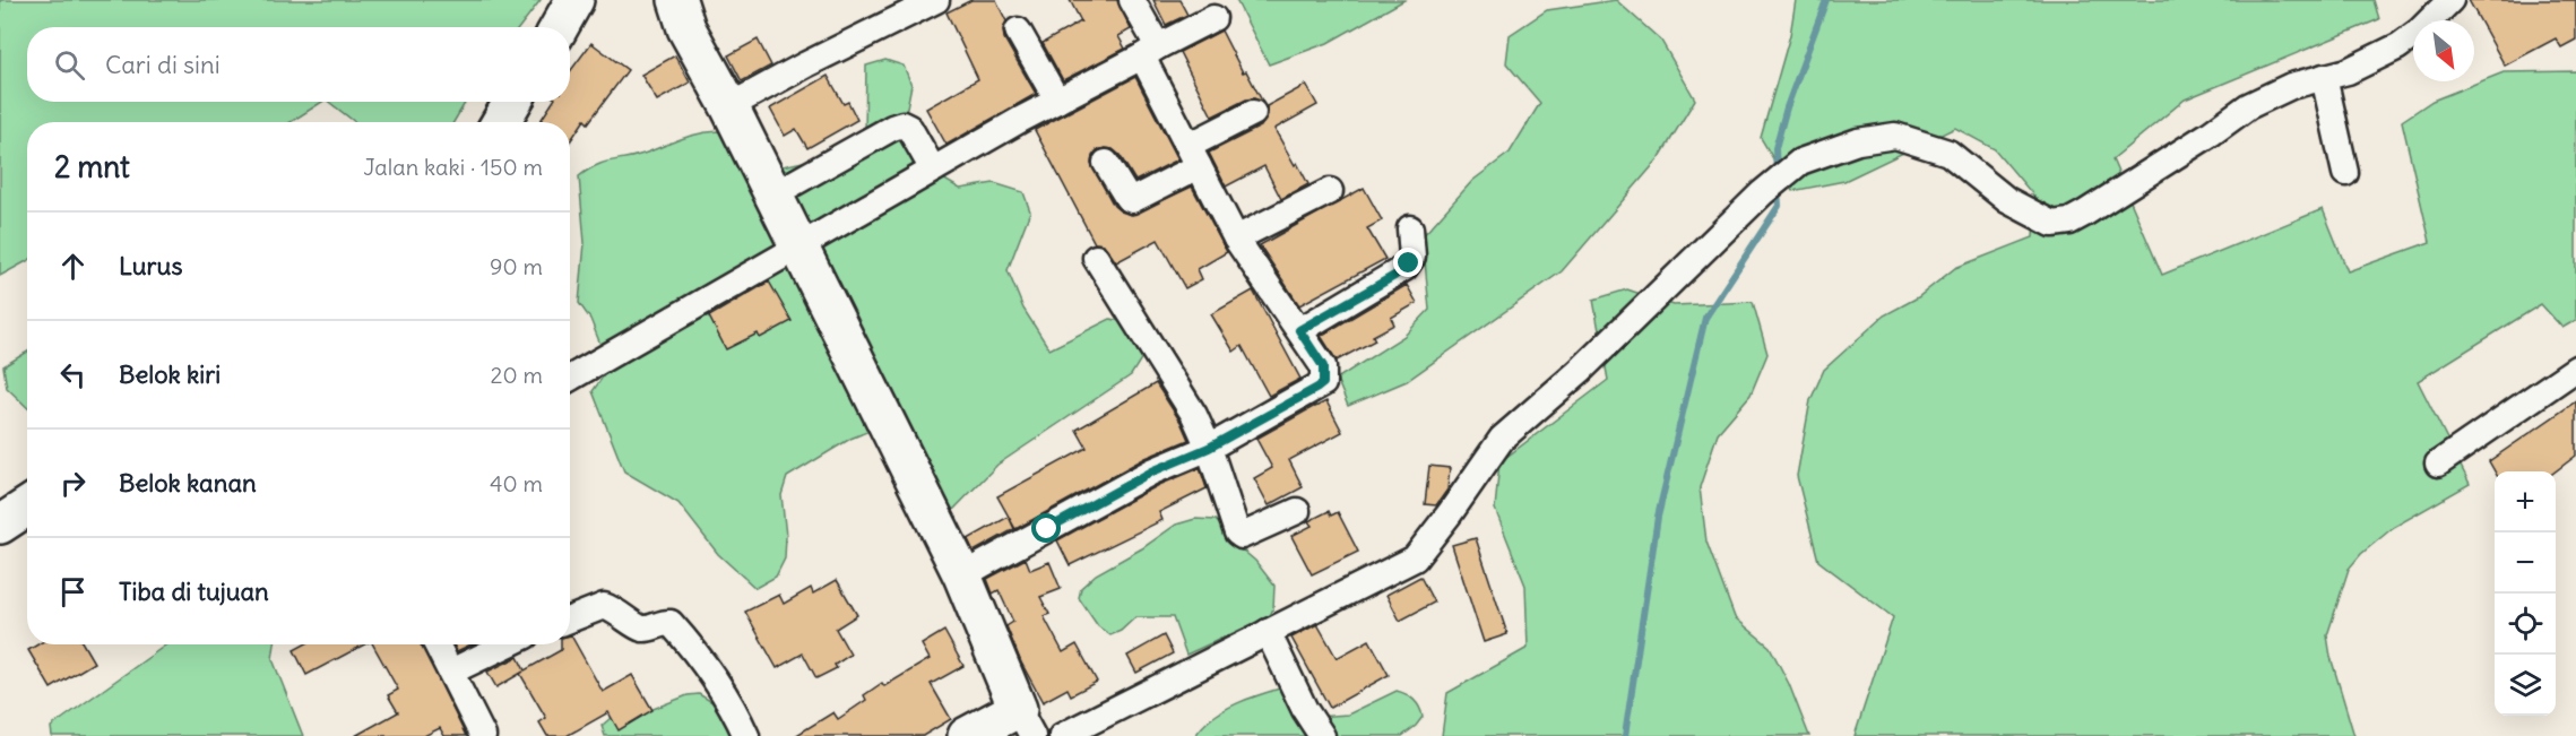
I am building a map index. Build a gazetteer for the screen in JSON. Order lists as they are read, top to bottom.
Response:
{
  "north": "bottom right",
  "page": {
    "search": "Cari di sini",
    "heading": ["2 mnt", "Jalan kaki · 150 m"],
    "list": [
      ["Lurus", "90 m"],
      ["Belok kiri", "20 m"],
      ["Belok kanan", "40 m"],
      "Tiba di tujuan"
    ],
    "map_buttons": ["+", "−"]
  }
}
